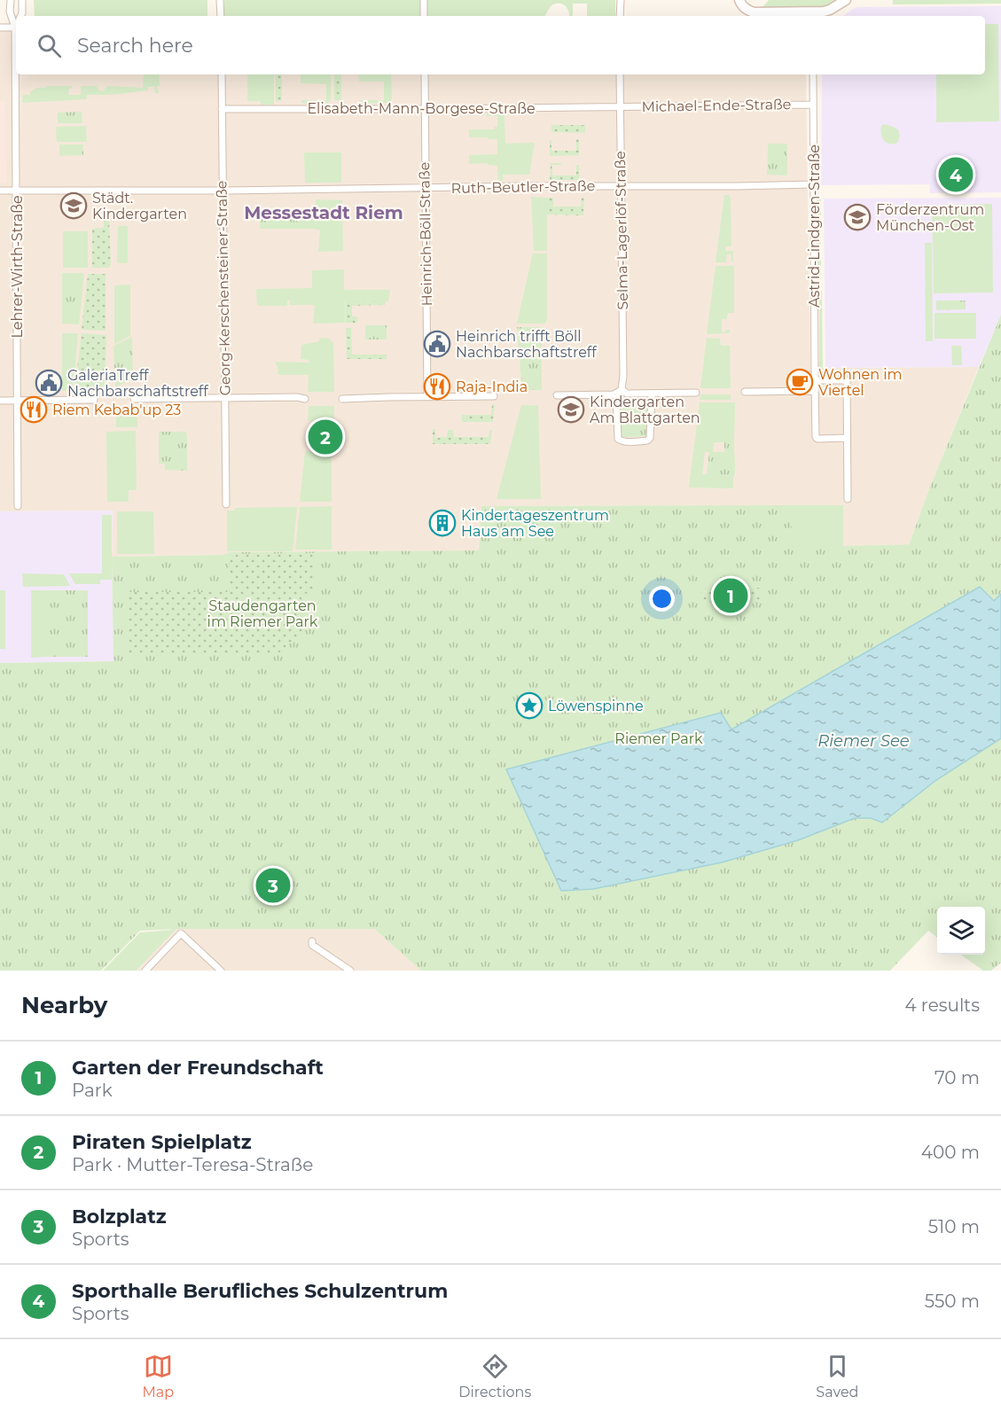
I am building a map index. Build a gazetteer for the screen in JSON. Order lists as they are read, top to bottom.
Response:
{
  "streets": {
    "street": [
      "Michael-Ende-Straße",
      "Elisabeth-Mann-Borgese-Straße",
      "Ruth-Beutler-Straße",
      "Astrid-Lindgren-Straße",
      "Selma-Lagerlöf-Straße",
      "Heinrich-Böll-Straße",
      "Lehrer-Wirth-Straße",
      "Georg-Kerschensteiner-Straße"
    ]
  },
  "crossings": [
    ["Michael-Ende-Straße", "Elisabeth-Mann-Borgese-Straße"],
    ["Michael-Ende-Straße", "Astrid-Lindgren-Straße"],
    ["Michael-Ende-Straße", "Selma-Lagerlöf-Straße"],
    ["Elisabeth-Mann-Borgese-Straße", "Selma-Lagerlöf-Straße"],
    ["Elisabeth-Mann-Borgese-Straße", "Heinrich-Böll-Straße"],
    ["Elisabeth-Mann-Borgese-Straße", "Georg-Kerschensteiner-Straße"],
    ["Ruth-Beutler-Straße", "Astrid-Lindgren-Straße"],
    ["Ruth-Beutler-Straße", "Selma-Lagerlöf-Straße"],
    ["Ruth-Beutler-Straße", "Heinrich-Böll-Straße"],
    ["Ruth-Beutler-Straße", "Lehrer-Wirth-Straße"],
    ["Ruth-Beutler-Straße", "Georg-Kerschensteiner-Straße"]
  ],
  "districts": ["Messestadt Riem"],
  "water": ["Riemer See"],
  "parks": ["Staudengarten im Riemer Park", "Riemer Park"],
  "places": {
    "school or university": ["Städt. Kindergarten", "Förderzentrum München-Ost", "Kindergarten Am Blattgarten"],
    "public building": ["Heinrich trifft Böll Nachbarschaftstreff", "GaleriaTreff Nachbarschaftstreff"],
    "cafe": ["Wohnen im Viertel"],
    "restaurant": ["Raja-India", "Riem Kebab'up 23"],
    "building": ["Kindertageszentrum Haus am See"],
    "place": ["Löwenspinne"]
  },
  "page": {
    "search": "Search here",
    "pins": [
      "4",
      "2",
      "1",
      "3"
    ],
    "heading": ["Nearby", "4 results"],
    "list": [
      {
        "mark": "1",
        "name": "Garten der Freundschaft",
        "note": "Park",
        "value": "70 m"
      },
      {
        "mark": "2",
        "name": "Piraten Spielplatz",
        "note": "Park · Mutter-Teresa-Straße",
        "value": "400 m"
      },
      {
        "mark": "3",
        "name": "Bolzplatz",
        "note": "Sports",
        "value": "510 m"
      },
      {
        "mark": "4",
        "name": "Sporthalle Berufliches Schulzentrum",
        "note": "Sports",
        "value": "550 m"
      }
    ],
    "nav": ["Map", "Directions", "Saved"]
  }
}
